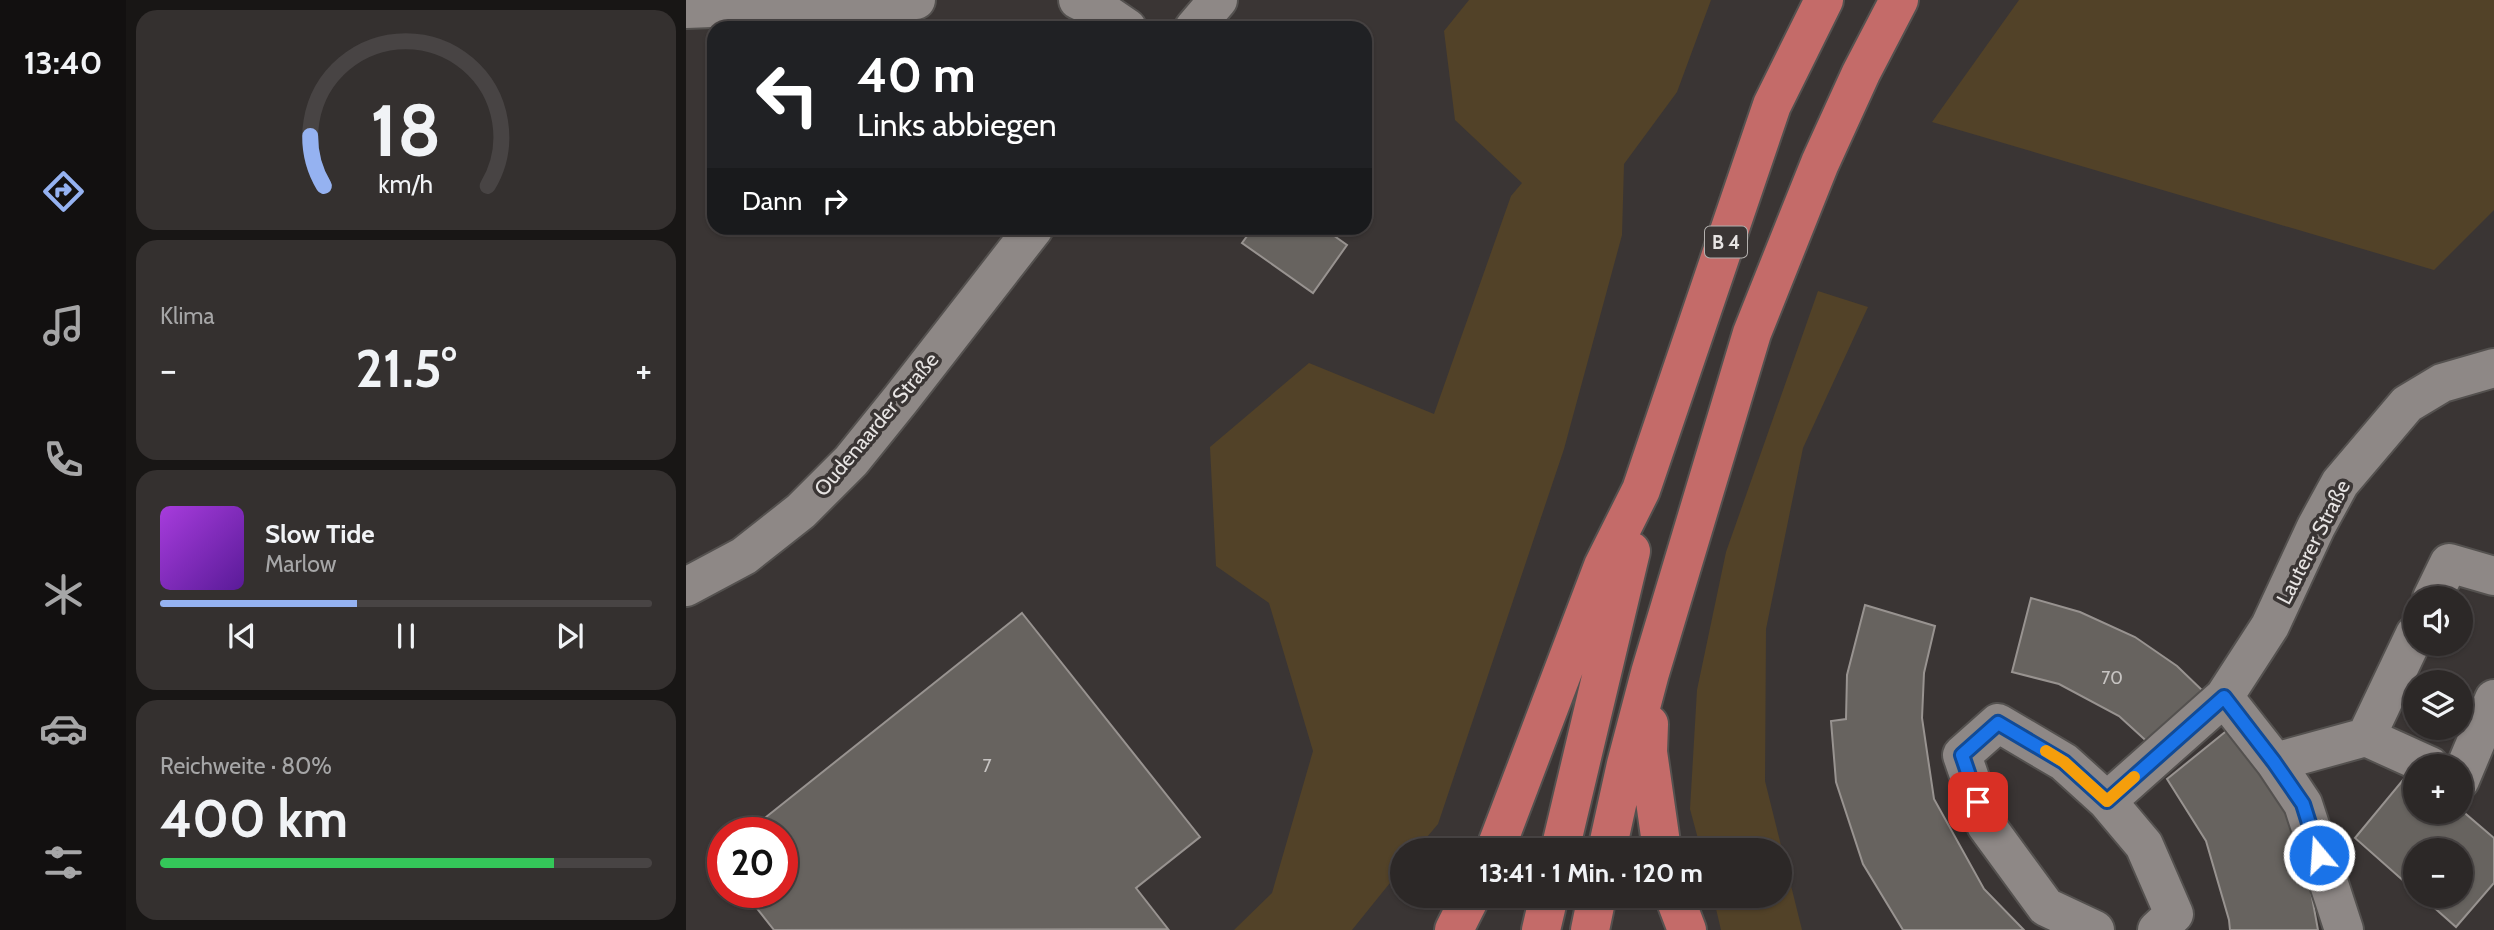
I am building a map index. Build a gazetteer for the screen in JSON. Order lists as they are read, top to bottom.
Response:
{
  "streets": {
    "highway": ["B 4"],
    "street": ["Oudenaarder Straße", "Lauterer Straße"]
  },
  "house_numbers": ["70", "7"],
  "page": {
    "tabs": "13:40",
    "turn": ["40 m", "Links abbiegen"],
    "then": "Dann",
    "tile": [
      "Klima",
      ["Reichweite · 80%", "400 km"]
    ],
    "heat": ["−", "21.5°", "+"],
    "song": ["Slow Tide", "Marlow"],
    "map_buttons": ["+", "−"],
    "limit": "20",
    "trip": "13:41 · 1 Min. · 120 m",
    "gauge": ["18", "km/h"]
  }
}
